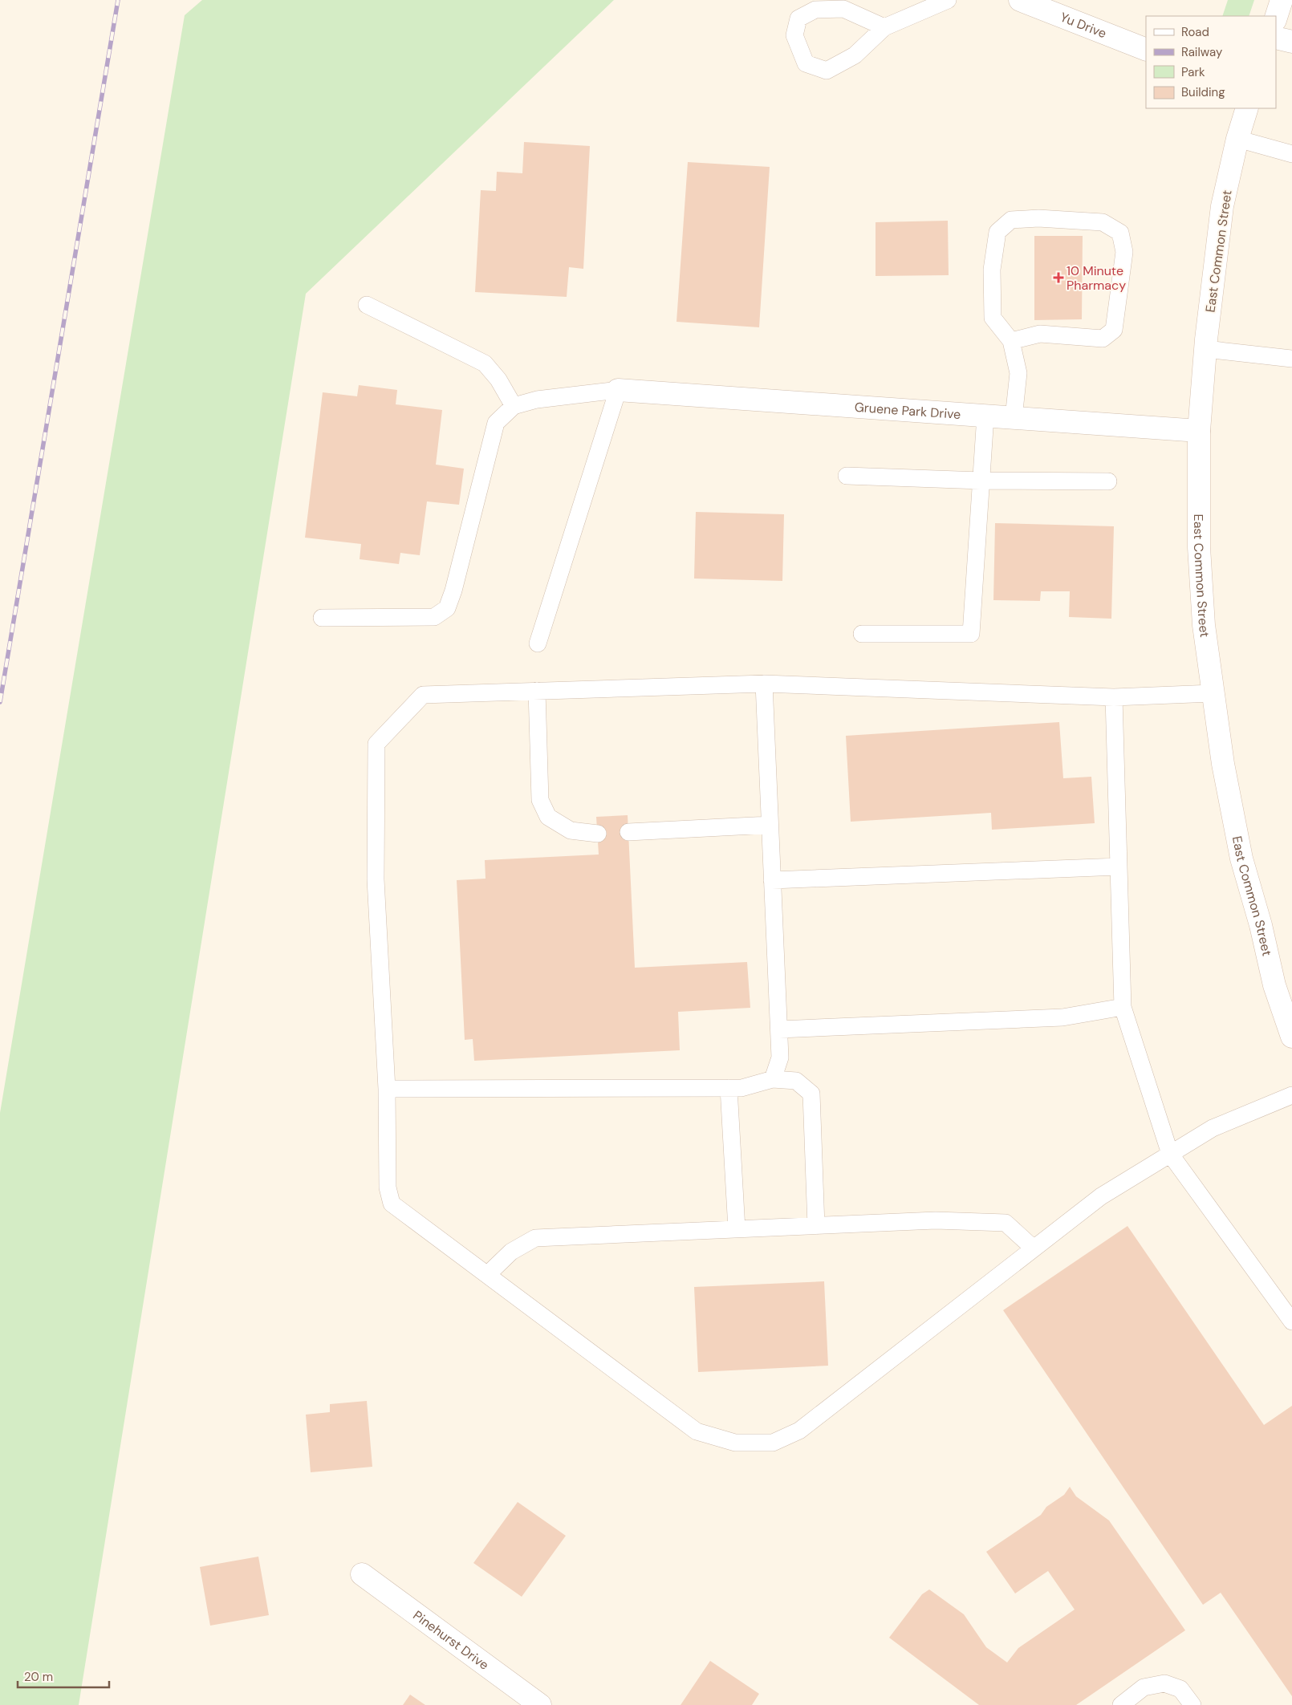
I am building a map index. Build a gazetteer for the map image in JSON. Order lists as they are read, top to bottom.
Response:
{
  "streets": {
    "street": [
      "Yu Drive",
      "East Common Street",
      "Gruene Park Drive",
      "Pinehurst Drive"
    ]
  },
  "crossings": [
    ["East Common Street", "Gruene Park Drive"]
  ],
  "places": {
    "health": ["10 Minute Pharmacy"]
  },
  "legend": [
    "Road",
    "Railway",
    "Park",
    "Building"
  ],
  "scale_bar": "20 m"
}
